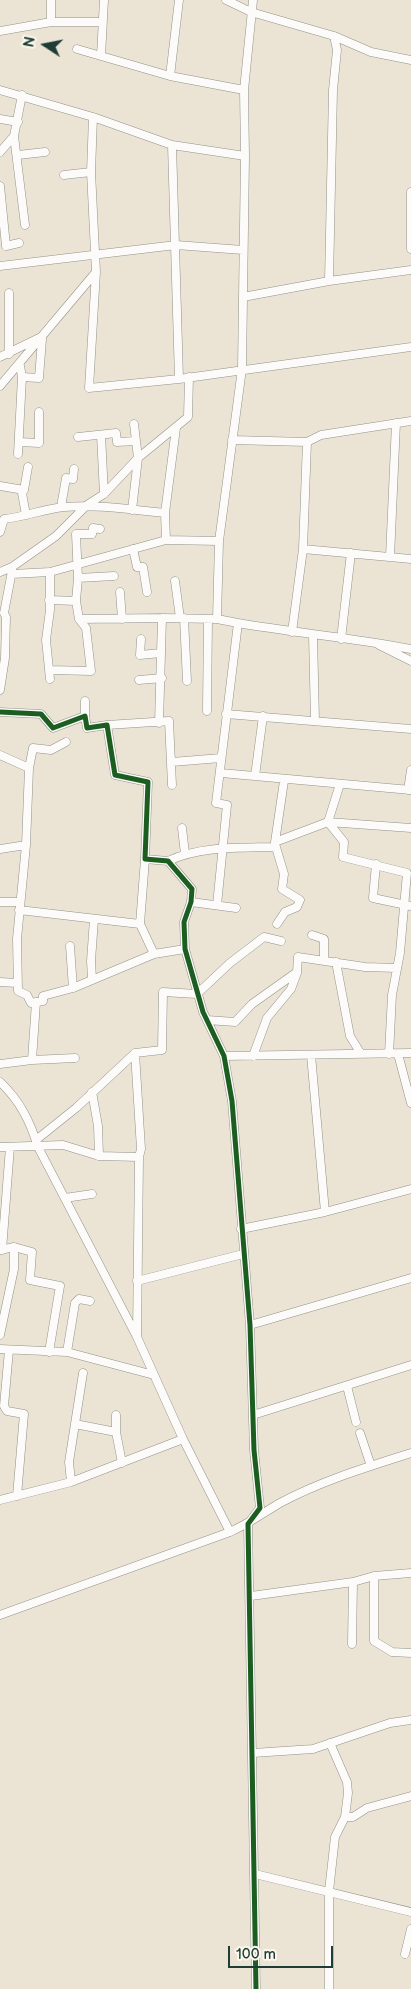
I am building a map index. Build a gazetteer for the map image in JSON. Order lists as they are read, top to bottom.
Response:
{
  "scale_bar": "100 m",
  "north": "left"
}
